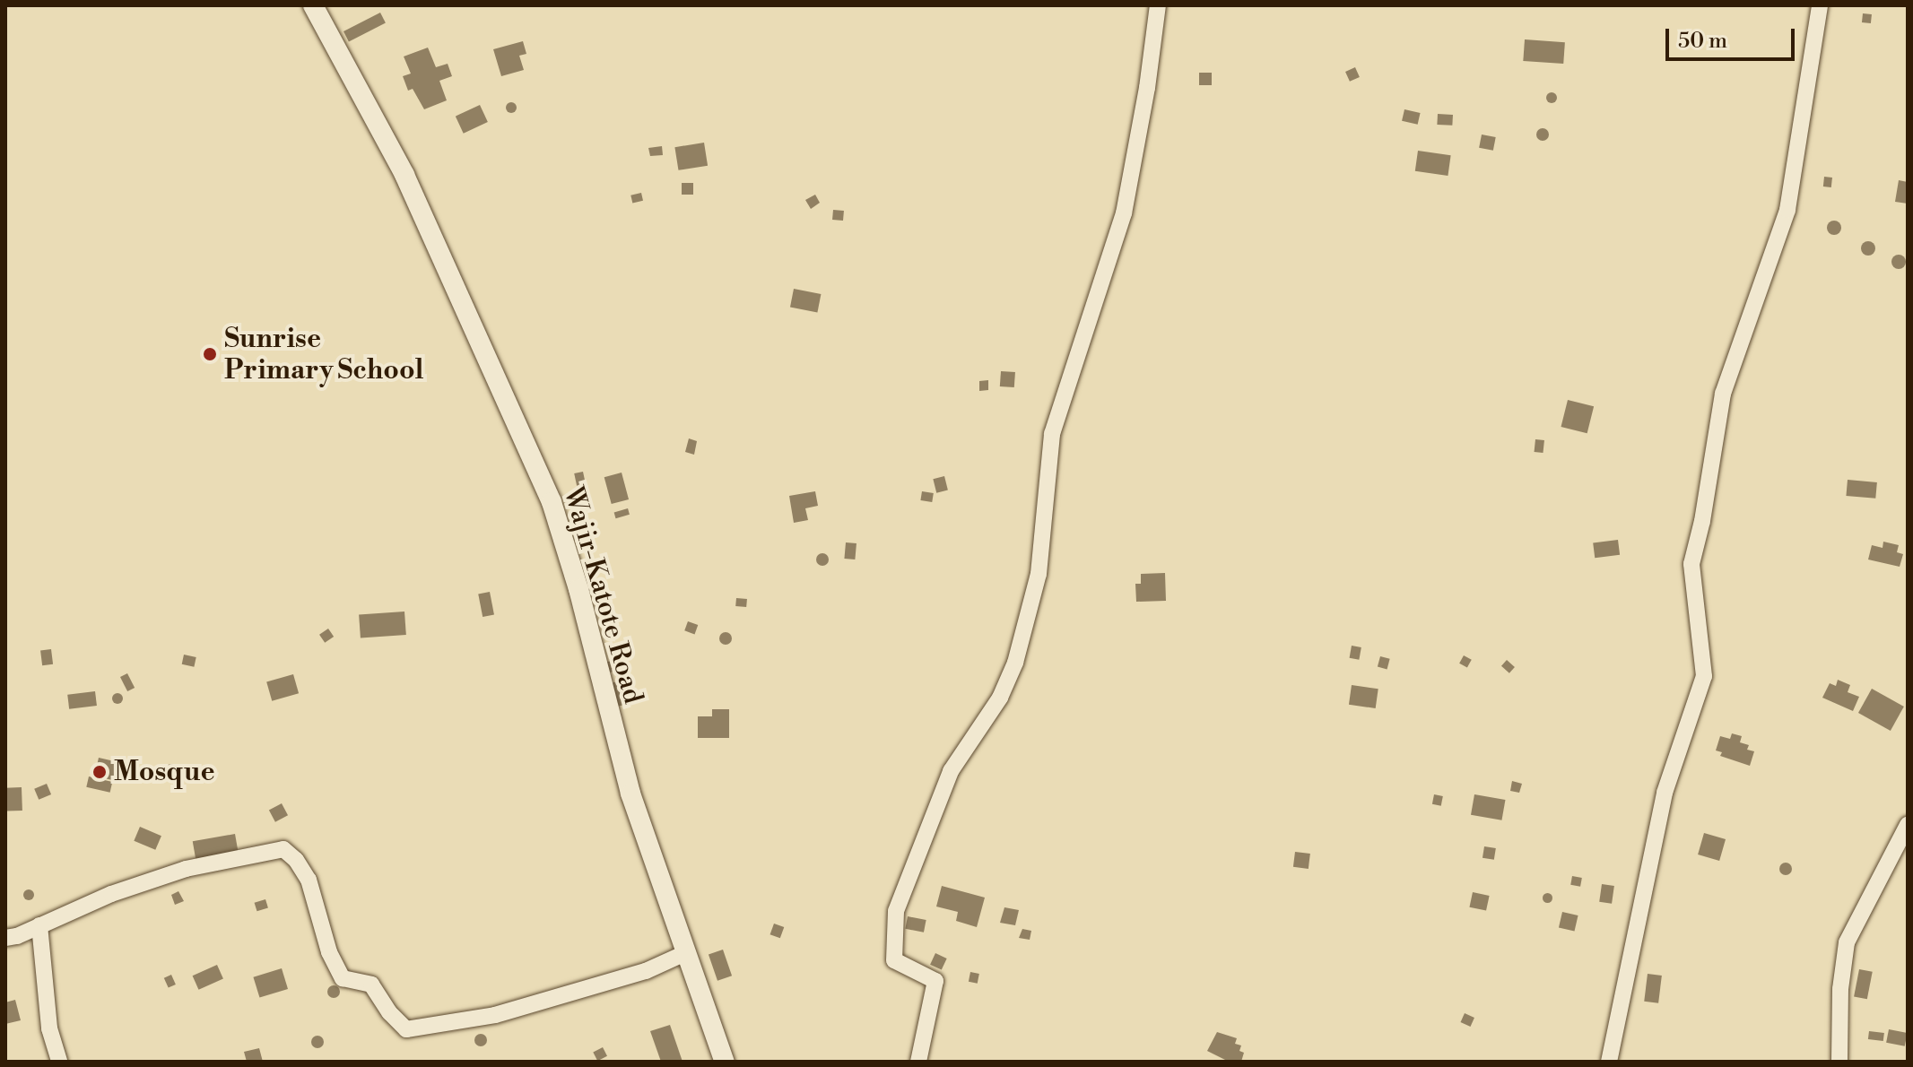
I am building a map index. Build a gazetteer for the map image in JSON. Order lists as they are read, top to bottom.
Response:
{
  "streets": {
    "street": ["Wajir-Katote Road"]
  },
  "places": ["Sunrise Primary School", "Mosque"],
  "scale_bar": "50 m"
}
